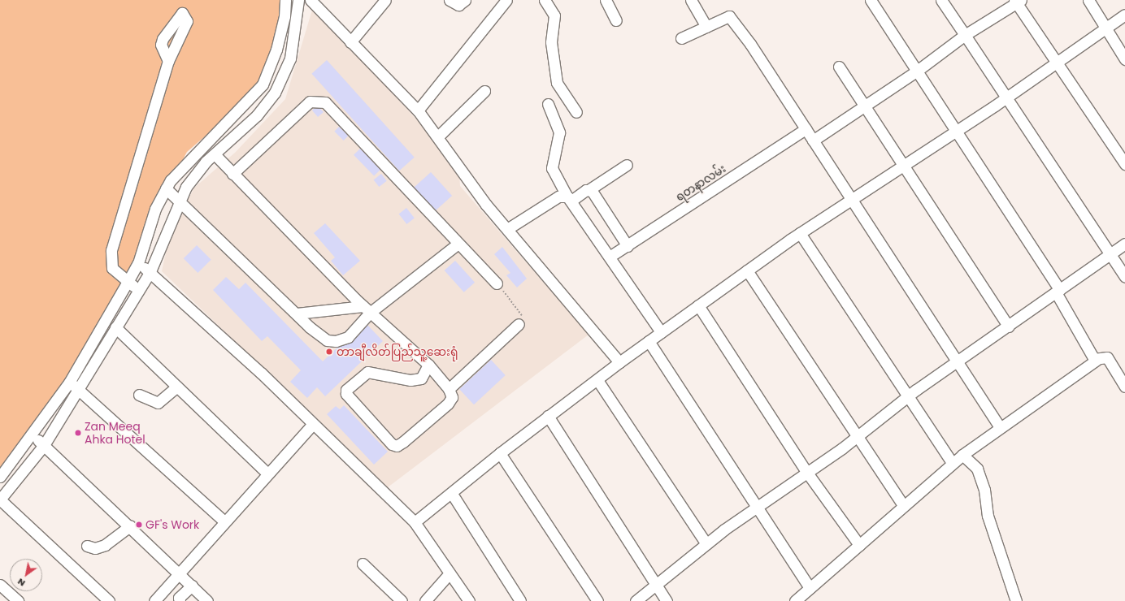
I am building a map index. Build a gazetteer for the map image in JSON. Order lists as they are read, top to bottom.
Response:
{
  "streets": {
    "street": ["ရတနာလမ်း"]
  },
  "places": ["တာချီလိတ်ပြည်သူ့ဆေးရုံ", "Zan Meeq Ahka Hotel", "GF's Work"],
  "north": "bottom left"
}
